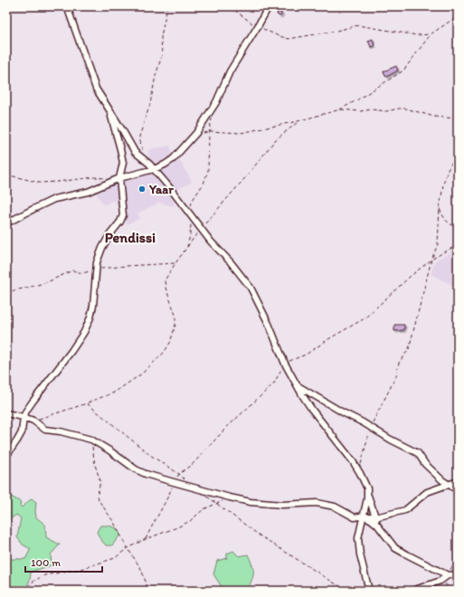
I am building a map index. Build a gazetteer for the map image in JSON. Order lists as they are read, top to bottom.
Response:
{
  "districts": ["Pendissi"],
  "places": ["Yaar"],
  "scale_bar": "100 m"
}
